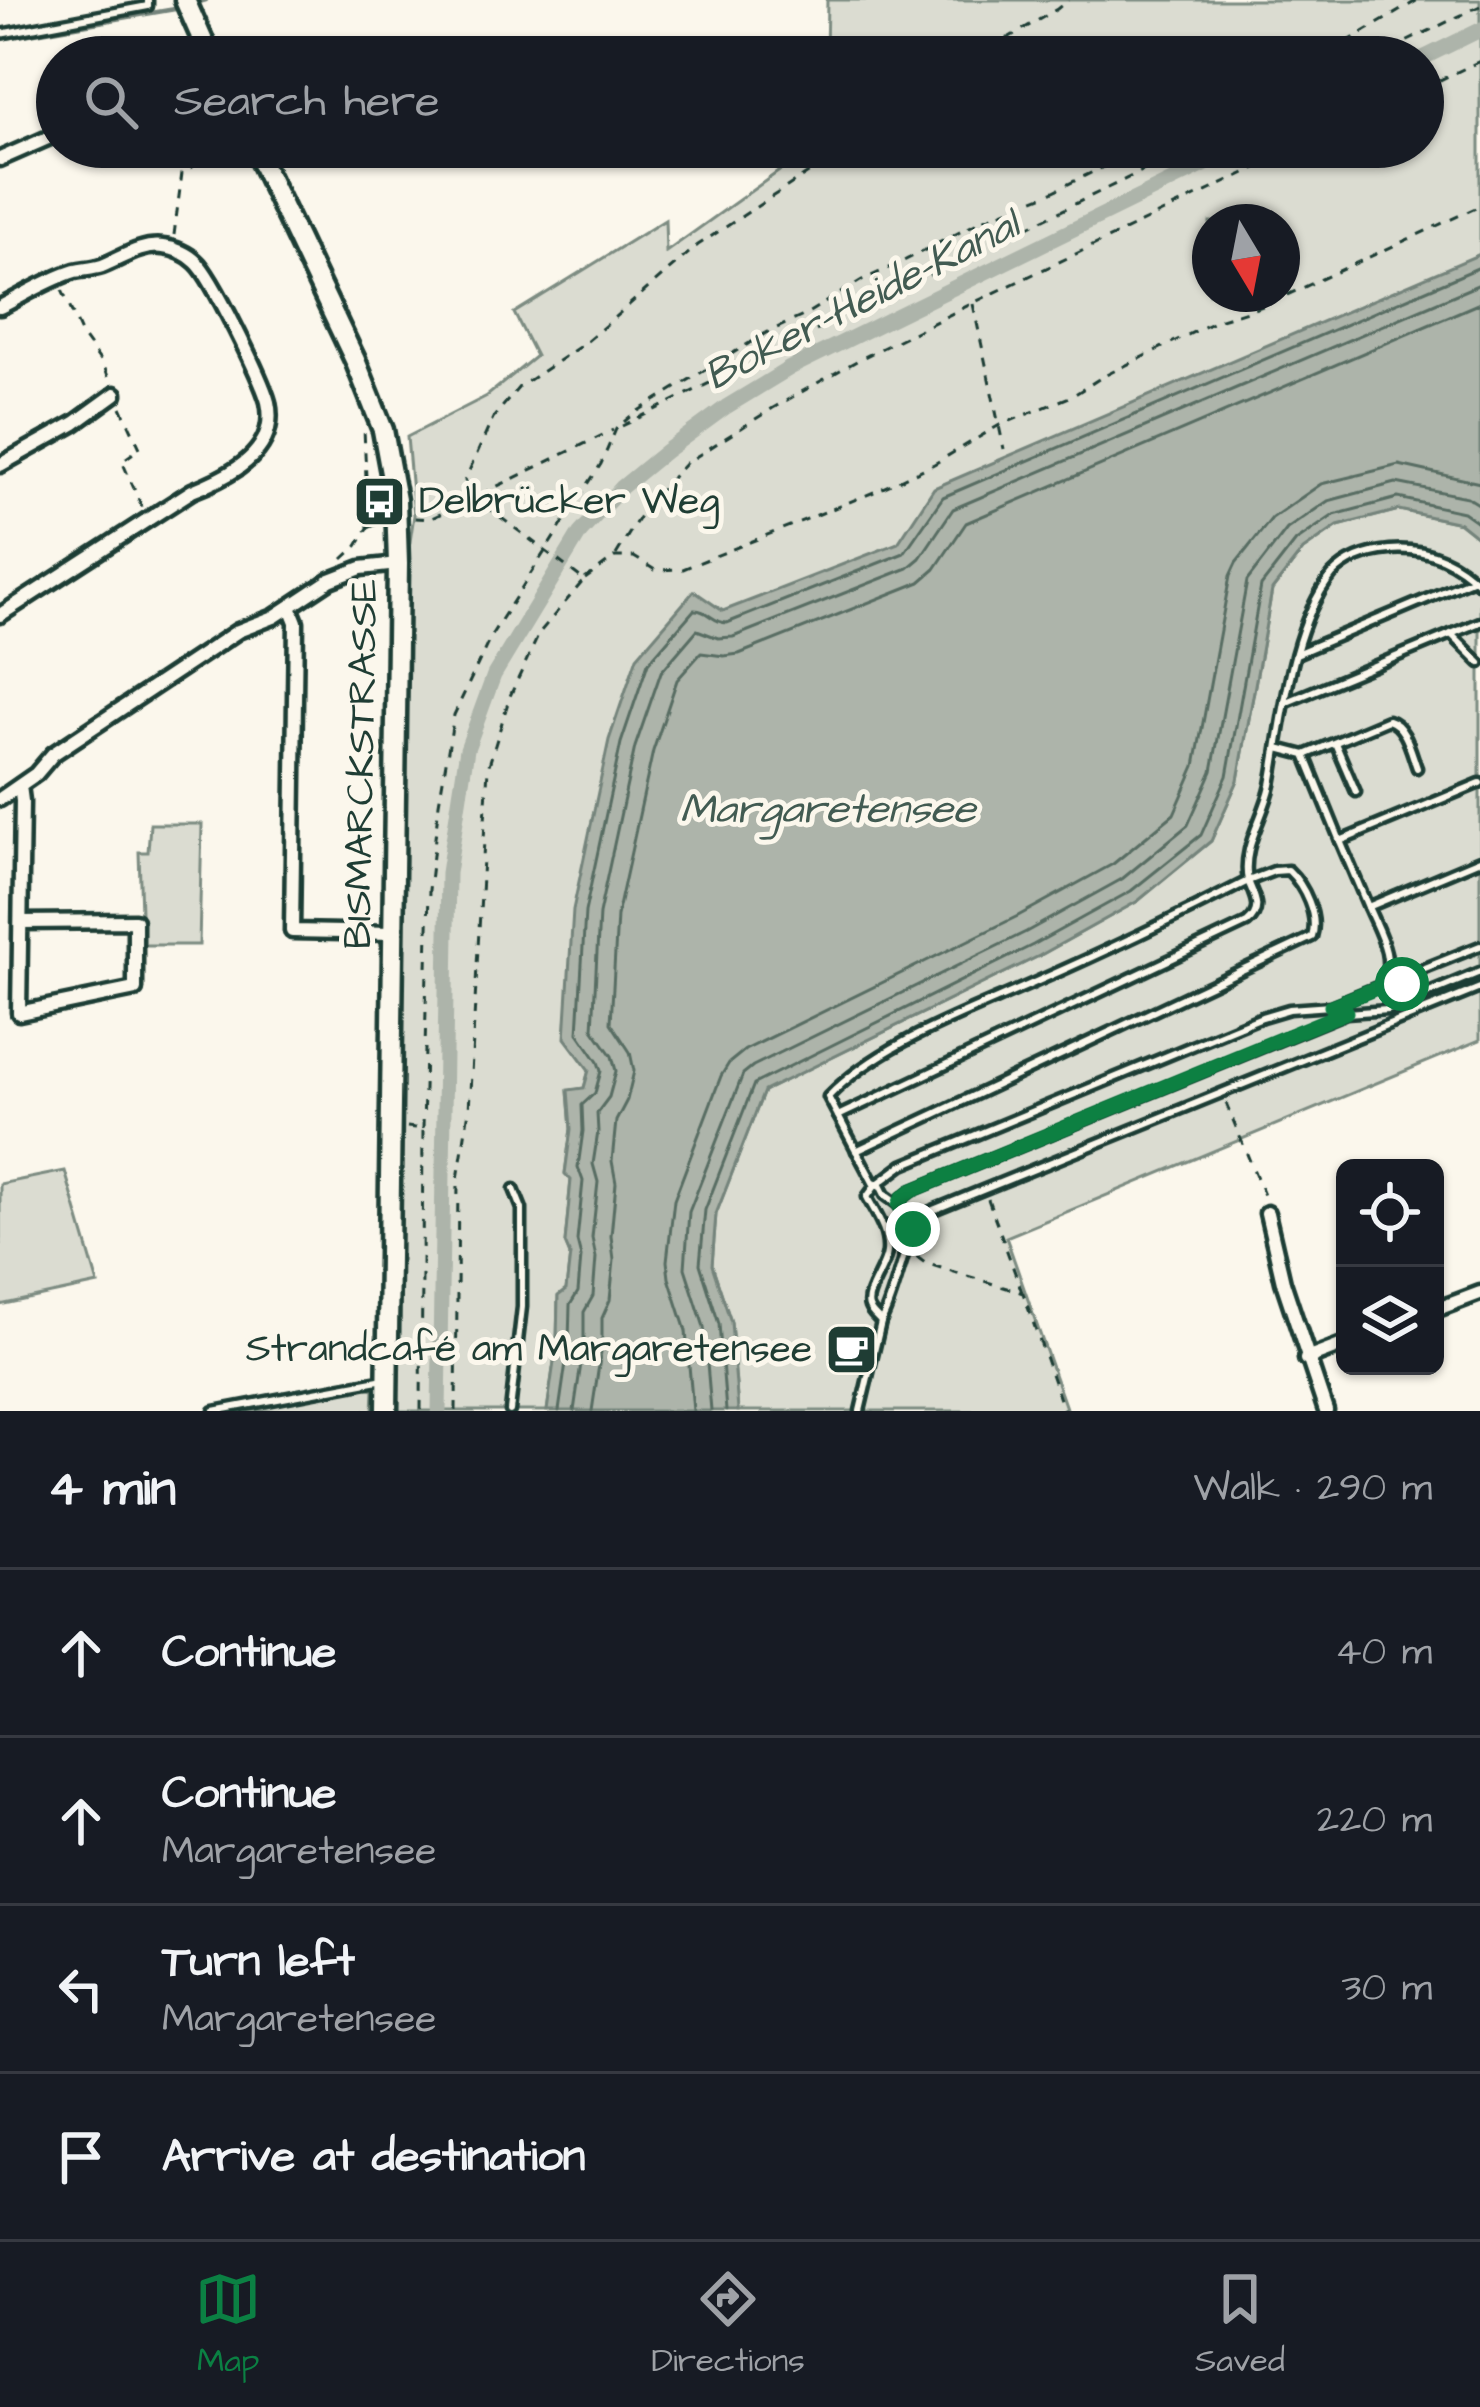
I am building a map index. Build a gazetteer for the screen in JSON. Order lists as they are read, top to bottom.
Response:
{
  "streets": {
    "main road": ["BISMARCKSTRASSE"]
  },
  "water": ["Boker-Heide-Kanal", "Margaretensee"],
  "places": {
    "bus stop": ["Delbrücker Weg"],
    "cafe": ["Strandcafé am Margaretensee"]
  },
  "north": "bottom",
  "page": {
    "search": "Search here",
    "heading": ["4 min", "Walk · 290 m"],
    "list": [
      ["Continue", "40 m"],
      ["Continue", "Margaretensee", "220 m"],
      ["Turn left", "Margaretensee", "30 m"],
      "Arrive at destination"
    ],
    "nav": ["Map", "Directions", "Saved"]
  }
}
